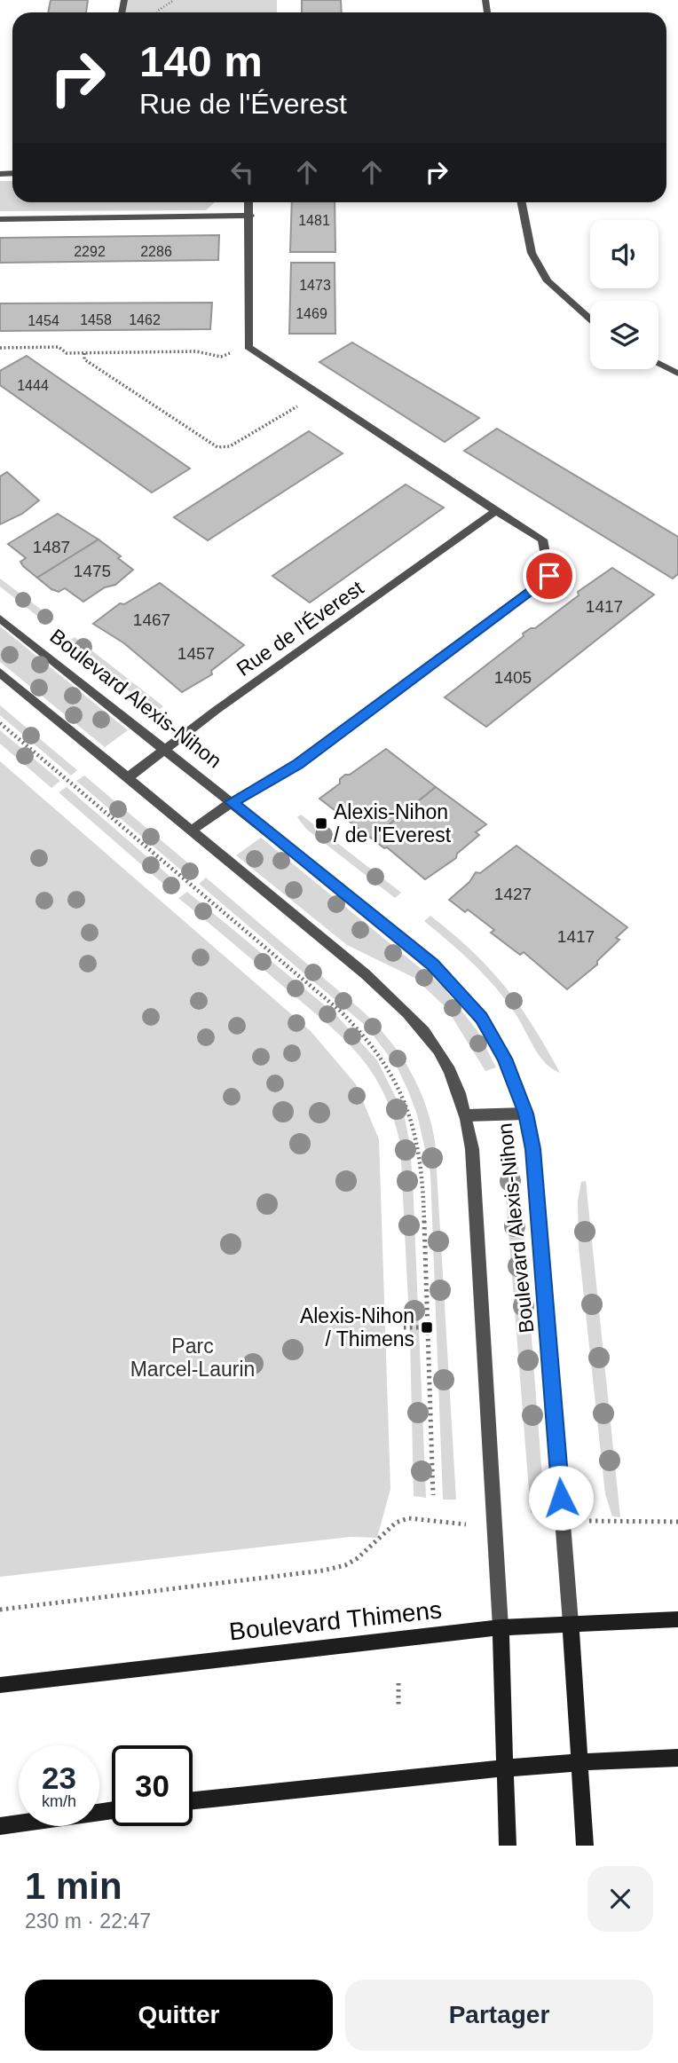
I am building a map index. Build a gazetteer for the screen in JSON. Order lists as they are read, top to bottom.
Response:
{
  "streets": {
    "street": ["Rue de l'Éverest", "Boulevard Alexis-Nihon", "Boulevard Thimens"]
  },
  "crossings": [
    ["Rue de l'Éverest", "Boulevard Alexis-Nihon"],
    ["Boulevard Alexis-Nihon", "Boulevard Thimens"]
  ],
  "parks": ["Parc Marcel-Laurin"],
  "places": {
    "transit": ["Alexis-Nihon / de l'Everest", "Alexis-Nihon / Thimens"]
  },
  "house_numbers": [
    "1481",
    "2292",
    "2286",
    "1473",
    "1469",
    "1458",
    "1462",
    "1454",
    "1444",
    "1487",
    "1475",
    "1417",
    "1467",
    "1457",
    "1405",
    "1427",
    "1417"
  ],
  "page": {
    "turn": ["140 m", "Rue de l'Éverest"],
    "speed": "23 km/h",
    "limit": "30",
    "heading": ["1 min", "230 m · 22:47"],
    "buttons": ["Quitter", "Partager"]
  }
}
